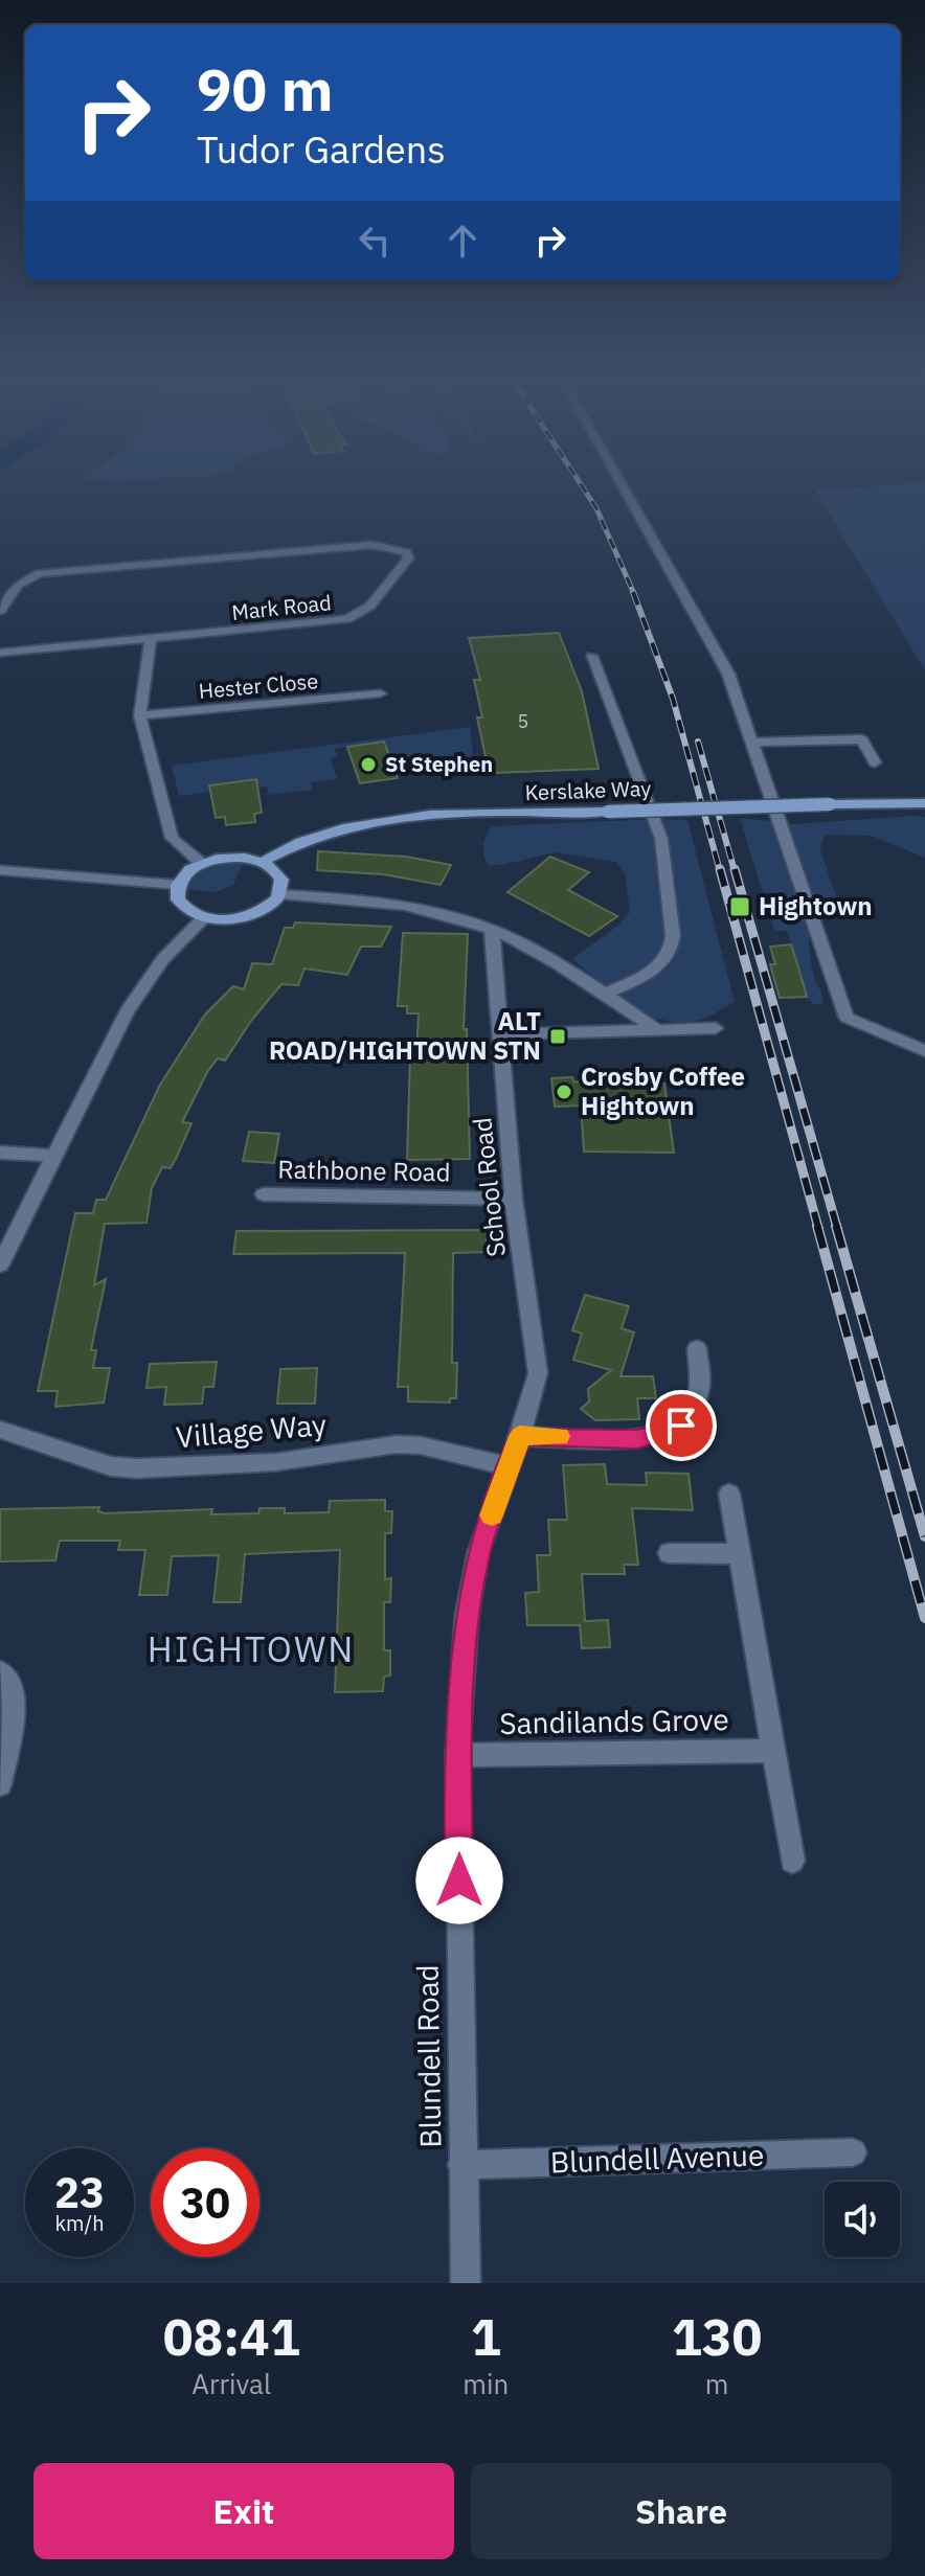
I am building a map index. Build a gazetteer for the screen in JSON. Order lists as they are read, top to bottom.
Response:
{
  "streets": {
    "street": [
      "Mark Road",
      "Hester Close",
      "Kerslake Way",
      "Rathbone Road",
      "School Road",
      "Village Way",
      "Sandilands Grove",
      "Blundell Road",
      "Blundell Avenue"
    ]
  },
  "crossings": [
    ["Rathbone Road", "School Road"],
    ["School Road", "Blundell Road"],
    ["Village Way", "Blundell Road"],
    ["Sandilands Grove", "Blundell Road"],
    ["Blundell Road", "Blundell Avenue"]
  ],
  "districts": ["HIGHTOWN"],
  "places": {
    "other": ["St Stephen", "Crosby Coffee Hightown"],
    "transit": ["Hightown", "ALT ROAD/HIGHTOWN STN"]
  },
  "house_numbers": ["5"],
  "page": {
    "turn": ["90 m", "Tudor Gardens"],
    "speed": "23 km/h",
    "limit": "30",
    "eta": [
      "08:41",
      "Arrival",
      "1",
      "min",
      "130",
      "m"
    ],
    "buttons": ["Exit", "Share"]
  }
}
